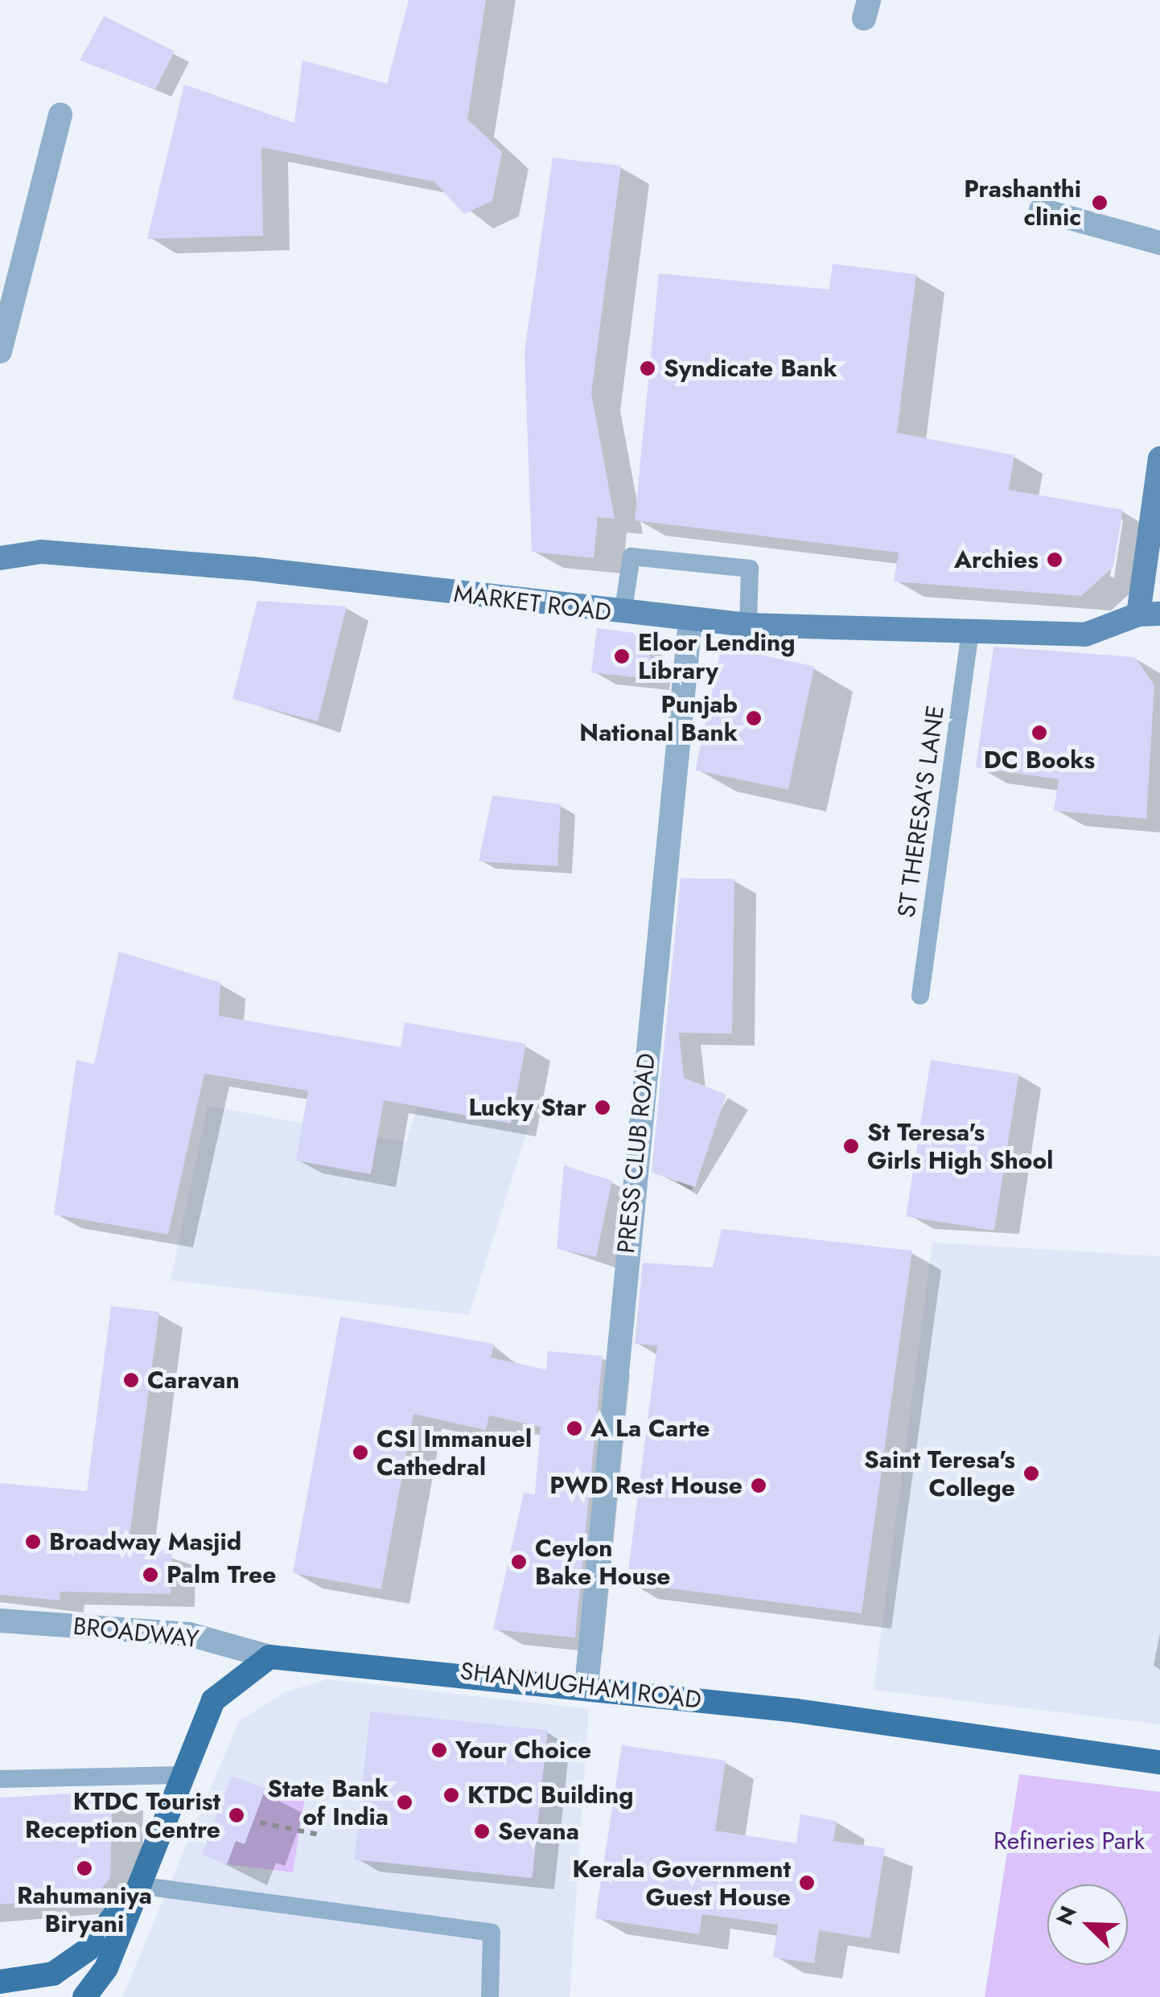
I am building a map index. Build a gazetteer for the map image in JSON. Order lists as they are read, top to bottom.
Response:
{
  "streets": {
    "main road": ["SHANMUGHAM ROAD"],
    "street": ["MARKET ROAD", "PRESS CLUB ROAD", "BROADWAY"],
    "lane": ["ST THERESA'S LANE"]
  },
  "crossings": [
    ["MARKET ROAD", "ST THERESA'S LANE"],
    ["MARKET ROAD", "PRESS CLUB ROAD"],
    ["PRESS CLUB ROAD", "SHANMUGHAM ROAD"],
    ["BROADWAY", "SHANMUGHAM ROAD"]
  ],
  "parks": ["Refineries Park"],
  "places": [
    "Prashanthi clinic",
    "Syndicate Bank",
    "Archies",
    "Eloor Lending Library",
    "Punjab National Bank",
    "DC Books",
    "Lucky Star",
    "St Teresa's Girls High Shool",
    "Caravan",
    "A La Carte",
    "CSI Immanuel Cathedral",
    "Saint Teresa's College",
    "PWD Rest House",
    "Broadway Masjid",
    "Ceylon Bake House",
    "Palm Tree",
    "Your Choice",
    "KTDC Building",
    "State Bank of India",
    "KTDC Tourist Reception Centre",
    "Sevana",
    "Rahumaniya Biryani",
    "Kerala Government Guest House"
  ],
  "north": "top left"
}
